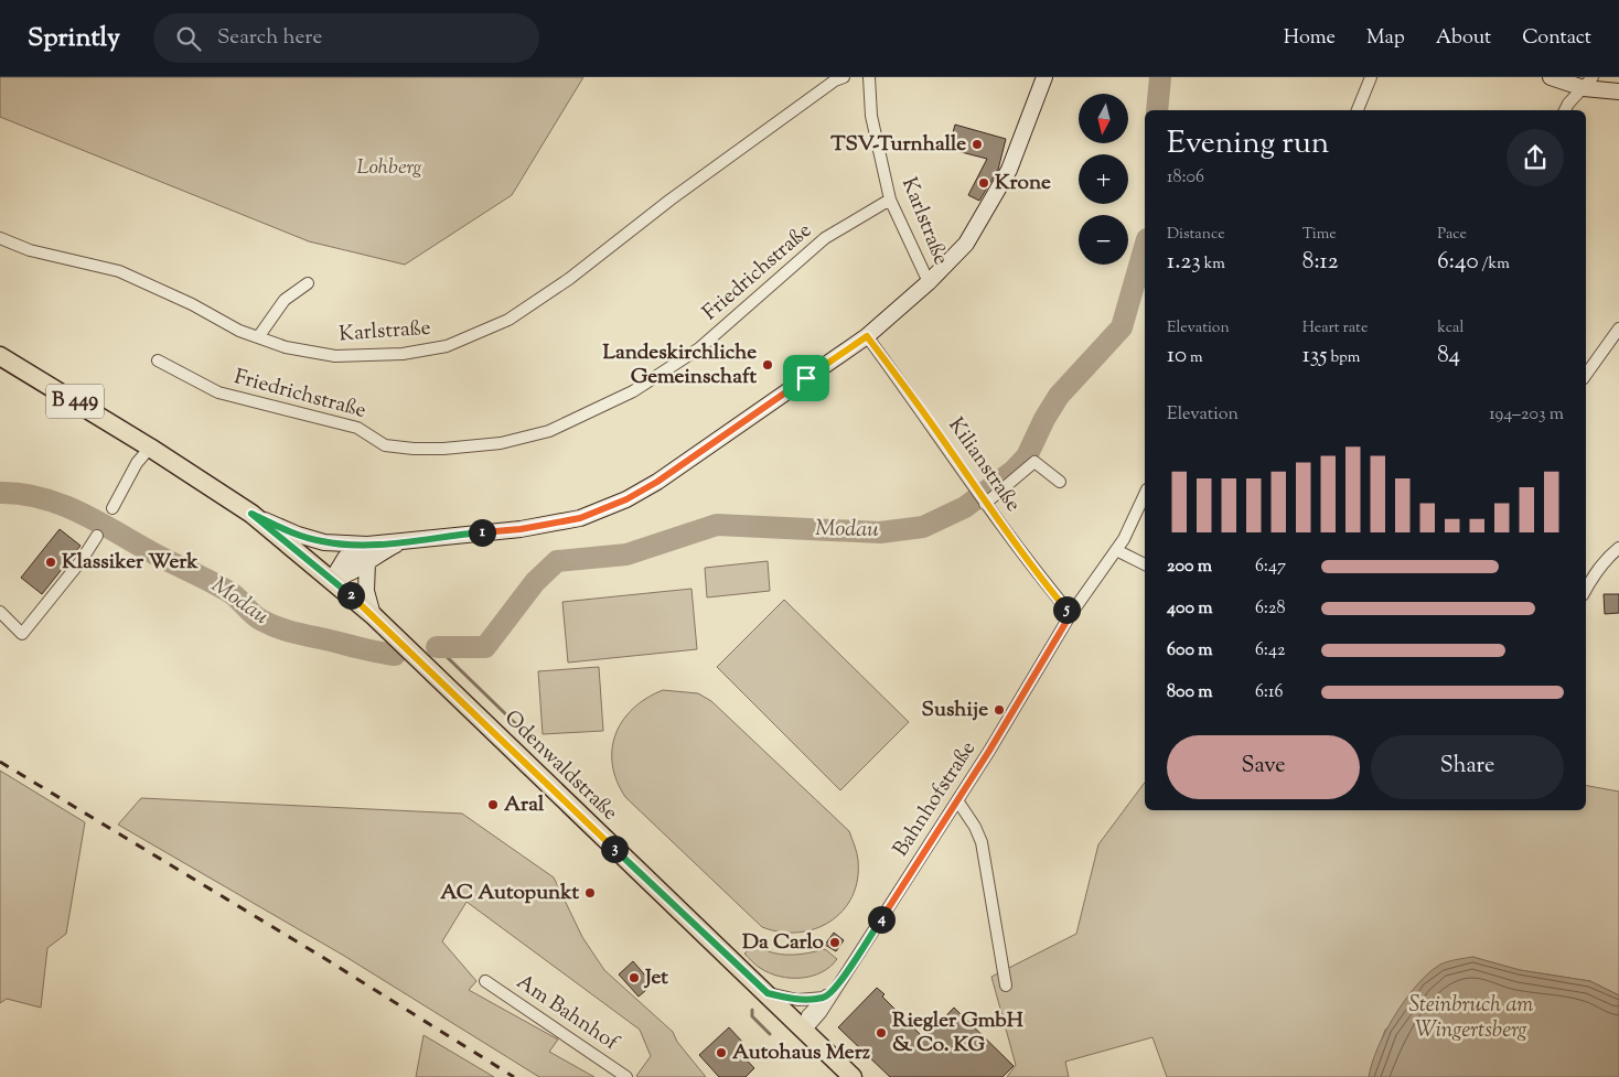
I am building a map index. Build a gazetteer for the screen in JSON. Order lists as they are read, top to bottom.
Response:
{
  "streets": {
    "main road": ["B 449", "Odenwaldstraße"],
    "street": [
      "Karlstraße",
      "Friedrichstraße",
      "Kilianstraße",
      "Bahnhofstraße",
      "Am Bahnhof"
    ]
  },
  "crossings": [
    ["Karlstraße", "Friedrichstraße"],
    ["B 449", "Odenwaldstraße"],
    ["Kilianstraße", "Bahnhofstraße"],
    ["Odenwaldstraße", "Bahnhofstraße"]
  ],
  "water": ["Modau", "Steinbruch am Wingertsberg"],
  "parks": ["Lohberg"],
  "places": [
    "TSV-Turnhalle",
    "Krone",
    "Landeskirchliche Gemeinschaft",
    "Klassiker Werk",
    "Sushije",
    "Aral",
    "AC Autopunkt",
    "Da Carlo",
    "Jet",
    "Riegler GmbH & Co. KG",
    "Autohaus Merz"
  ],
  "north": "bottom",
  "page": {
    "header": "Sprintly",
    "search": "Search here",
    "nav": [
      "Home",
      "Map",
      "About",
      "Contact"
    ],
    "map_buttons": ["+", "−"],
    "heading": ["Evening run", "18:06"],
    "stats": [
      ["Distance", "1.23 km"],
      ["Time", "8:12"],
      ["Pace", "6:40 /km"],
      ["Elevation", "10 m"],
      ["Heart rate", "135 bpm"],
      ["kcal", "84"]
    ],
    "chart": ["Elevation", "194–203 m"],
    "pins": [
      "1",
      "2",
      "5",
      "3",
      "4"
    ],
    "list": [
      {
        "name": "200 m",
        "note": "6:47"
      },
      {
        "name": "400 m",
        "note": "6:28"
      },
      {
        "name": "600 m",
        "note": "6:42"
      },
      {
        "name": "800 m",
        "note": "6:16"
      }
    ],
    "buttons": ["Save", "Share"]
  }
}
